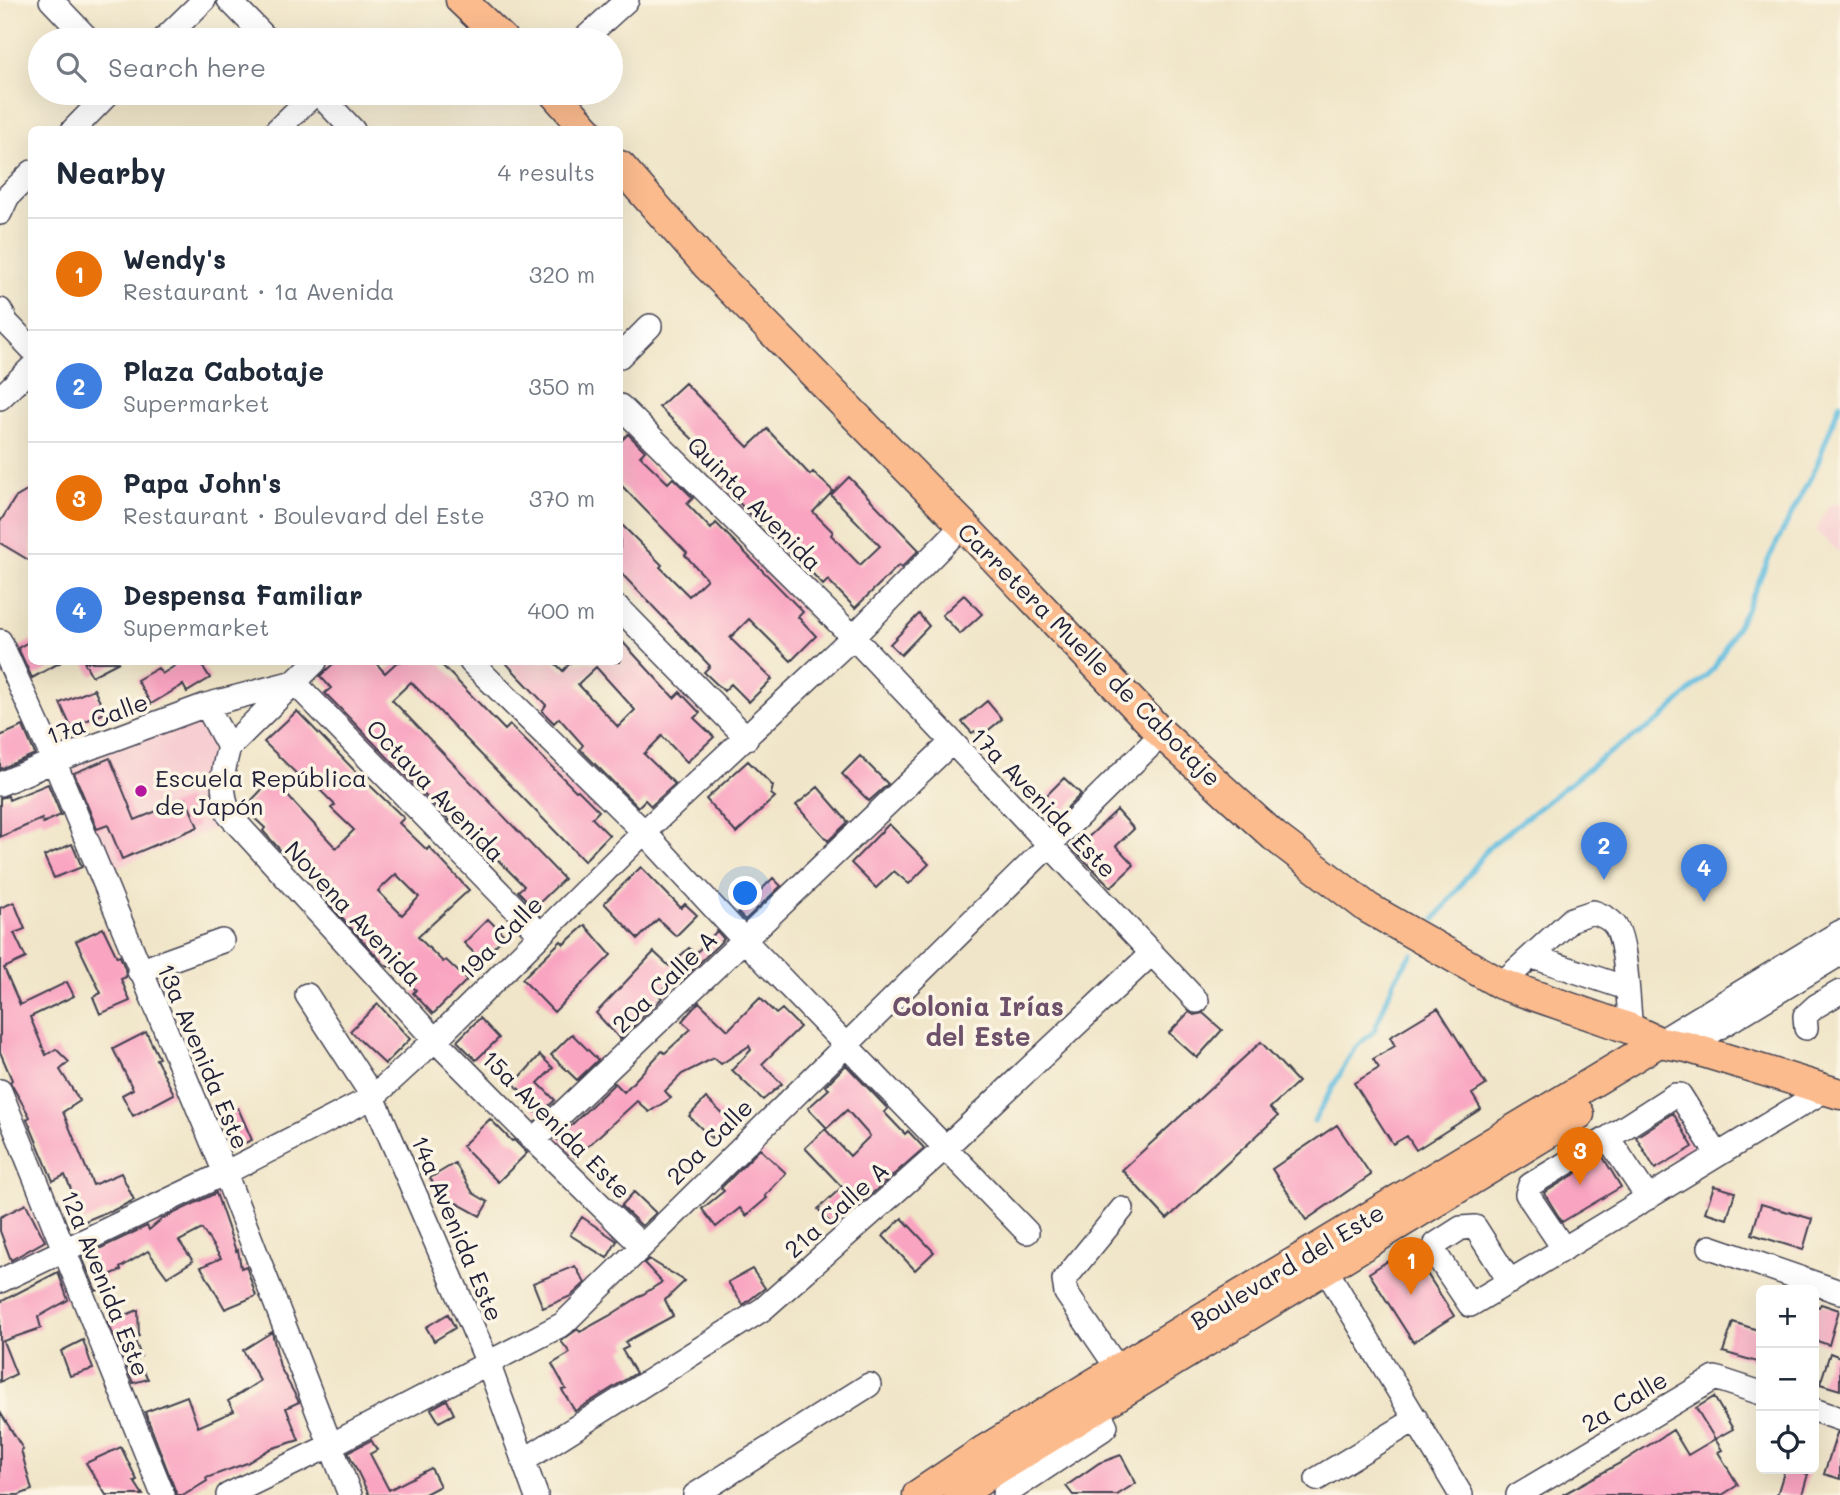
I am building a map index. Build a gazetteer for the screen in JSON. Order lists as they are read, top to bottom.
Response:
{
  "streets": {
    "main road": ["Carretera Muelle de Cabotaje", "Boulevard del Este"],
    "street": [
      "Quinta Avenida",
      "17a Calle",
      "Octava Avenida",
      "17a Avenida Este",
      "Novena Avenida",
      "19a Calle",
      "20a Calle A",
      "13a Avenida Este",
      "15a Avenida Este",
      "20a Calle",
      "21a Calle A",
      "14a Avenida Este",
      "12a Avenida Este",
      "2a Calle"
    ]
  },
  "crossings": [
    ["Quinta Avenida", "17a Avenida Este"],
    ["Quinta Avenida", "19a Calle"],
    ["Carretera Muelle de Cabotaje", "19a Calle"],
    ["Carretera Muelle de Cabotaje", "20a Calle"],
    ["Carretera Muelle de Cabotaje", "Boulevard del Este"],
    ["17a Calle", "Octava Avenida"],
    ["17a Calle", "13a Avenida Este"],
    ["Octava Avenida", "19a Calle"],
    ["17a Avenida Este", "19a Calle"],
    ["17a Avenida Este", "20a Calle A"],
    ["17a Avenida Este", "20a Calle"],
    ["17a Avenida Este", "21a Calle A"],
    ["Novena Avenida", "19a Calle"],
    ["Novena Avenida", "15a Avenida Este"],
    ["19a Calle", "13a Avenida Este"],
    ["19a Calle", "15a Avenida Este"],
    ["19a Calle", "14a Avenida Este"],
    ["19a Calle", "12a Avenida Este"],
    ["20a Calle A", "15a Avenida Este"],
    ["13a Avenida Este", "20a Calle"],
    ["15a Avenida Este", "20a Calle"],
    ["20a Calle", "14a Avenida Este"],
    ["21a Calle A", "14a Avenida Este"]
  ],
  "districts": ["Colonia Irías del Este"],
  "places": ["Escuela República de Japón"],
  "page": {
    "search": "Search here",
    "heading": ["Nearby", "4 results"],
    "list": [
      {
        "mark": "1",
        "name": "Wendy's",
        "note": "Restaurant · 1a Avenida",
        "value": "320 m"
      },
      {
        "mark": "2",
        "name": "Plaza Cabotaje",
        "note": "Supermarket",
        "value": "350 m"
      },
      {
        "mark": "3",
        "name": "Papa John's",
        "note": "Restaurant · Boulevard del Este",
        "value": "370 m"
      },
      {
        "mark": "4",
        "name": "Despensa Familiar",
        "note": "Supermarket",
        "value": "400 m"
      }
    ],
    "pins": [
      "2",
      "4",
      "3",
      "1"
    ],
    "map_buttons": ["+", "−"]
  }
}
